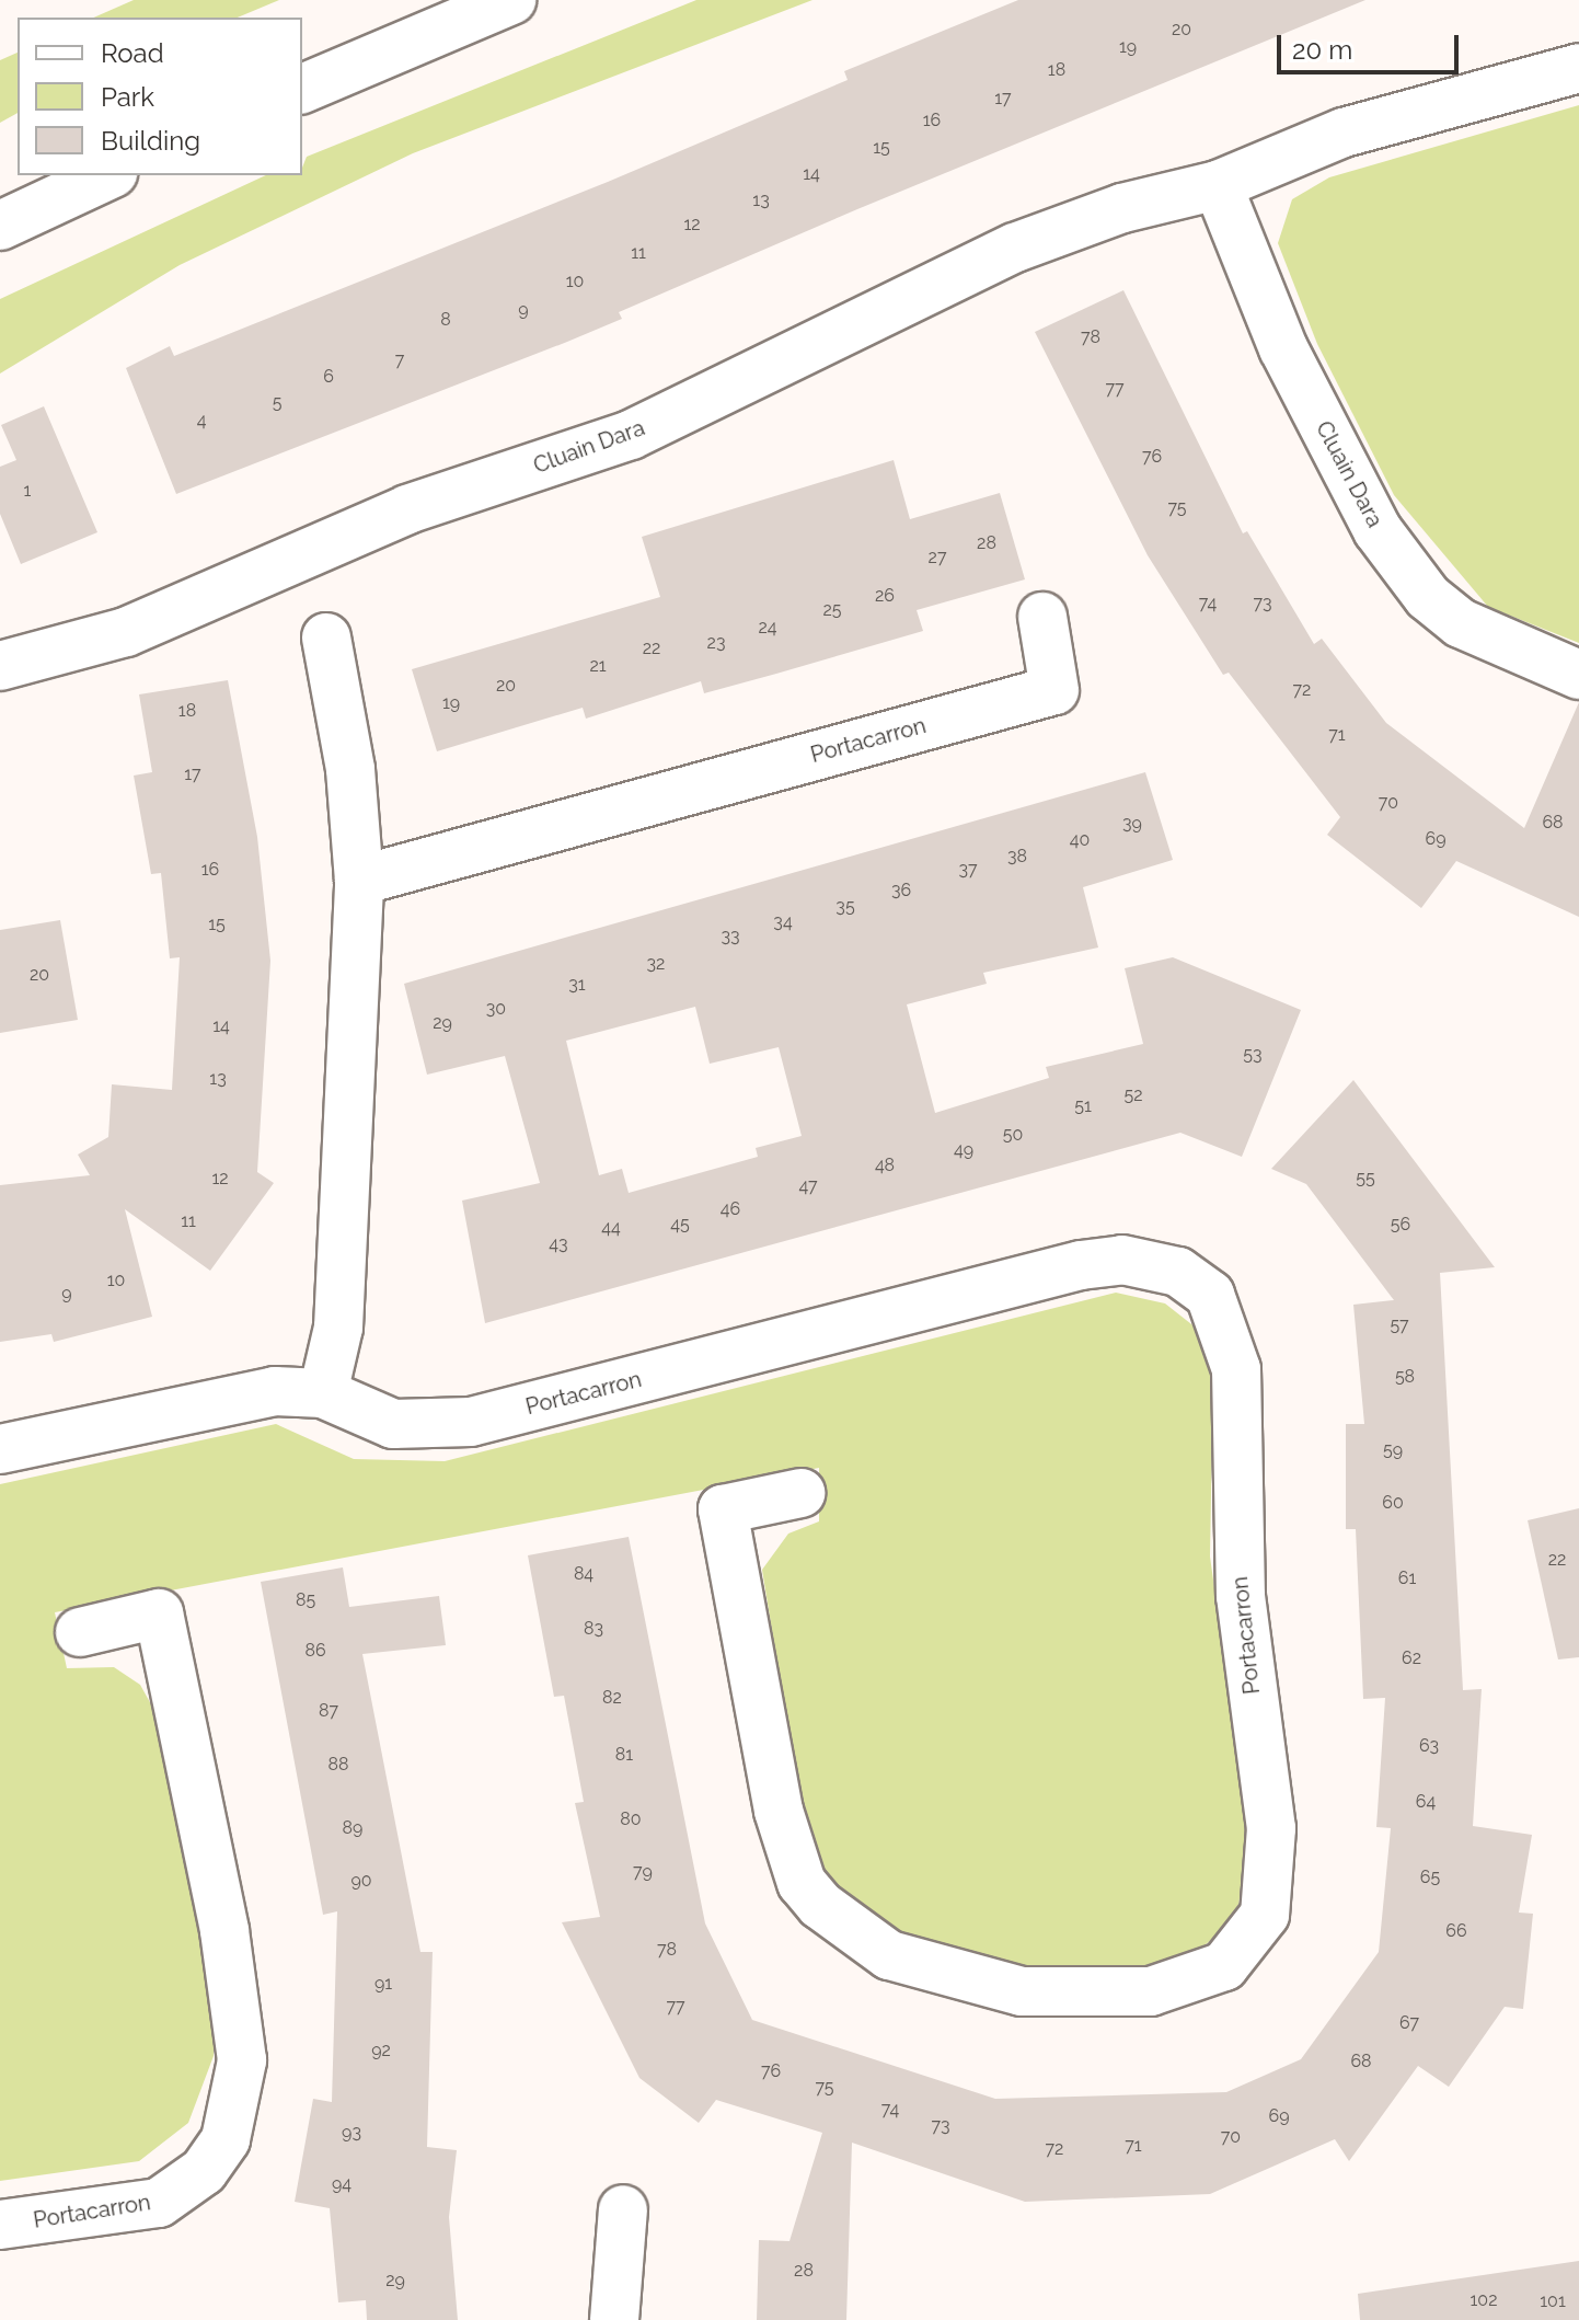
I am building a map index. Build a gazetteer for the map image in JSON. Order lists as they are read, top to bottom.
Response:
{
  "streets": {
    "street": ["Cluain Dara", "Portacarron"]
  },
  "house_numbers": [
    "20",
    "19",
    "18",
    "17",
    "16",
    "15",
    "14",
    "13",
    "12",
    "11",
    "10",
    "9",
    "8",
    "78",
    "7",
    "6",
    "77",
    "5",
    "4",
    "76",
    "1",
    "75",
    "28",
    "27",
    "26",
    "74",
    "73",
    "25",
    "24",
    "23",
    "22",
    "21",
    "20",
    "72",
    "19",
    "18",
    "71",
    "17",
    "70",
    "68",
    "39",
    "69",
    "40",
    "38",
    "16",
    "37",
    "36",
    "35",
    "34",
    "15",
    "33",
    "32",
    "20",
    "31",
    "30",
    "29",
    "14",
    "53",
    "13",
    "52",
    "51",
    "50",
    "49",
    "48",
    "12",
    "55",
    "47",
    "46",
    "11",
    "45",
    "56",
    "44",
    "43",
    "10",
    "9",
    "57",
    "58",
    "59",
    "60",
    "22",
    "84",
    "61",
    "85",
    "83",
    "86",
    "62",
    "82",
    "87",
    "63",
    "81",
    "88",
    "64",
    "80",
    "89",
    "79",
    "65",
    "90",
    "66",
    "78",
    "91",
    "77",
    "67",
    "92",
    "68",
    "76",
    "75",
    "74",
    "69",
    "73",
    "93",
    "70",
    "71",
    "72",
    "94",
    "28",
    "29",
    "102",
    "101"
  ],
  "legend": ["Road", "Park", "Building"],
  "scale_bar": "20 m"
}
